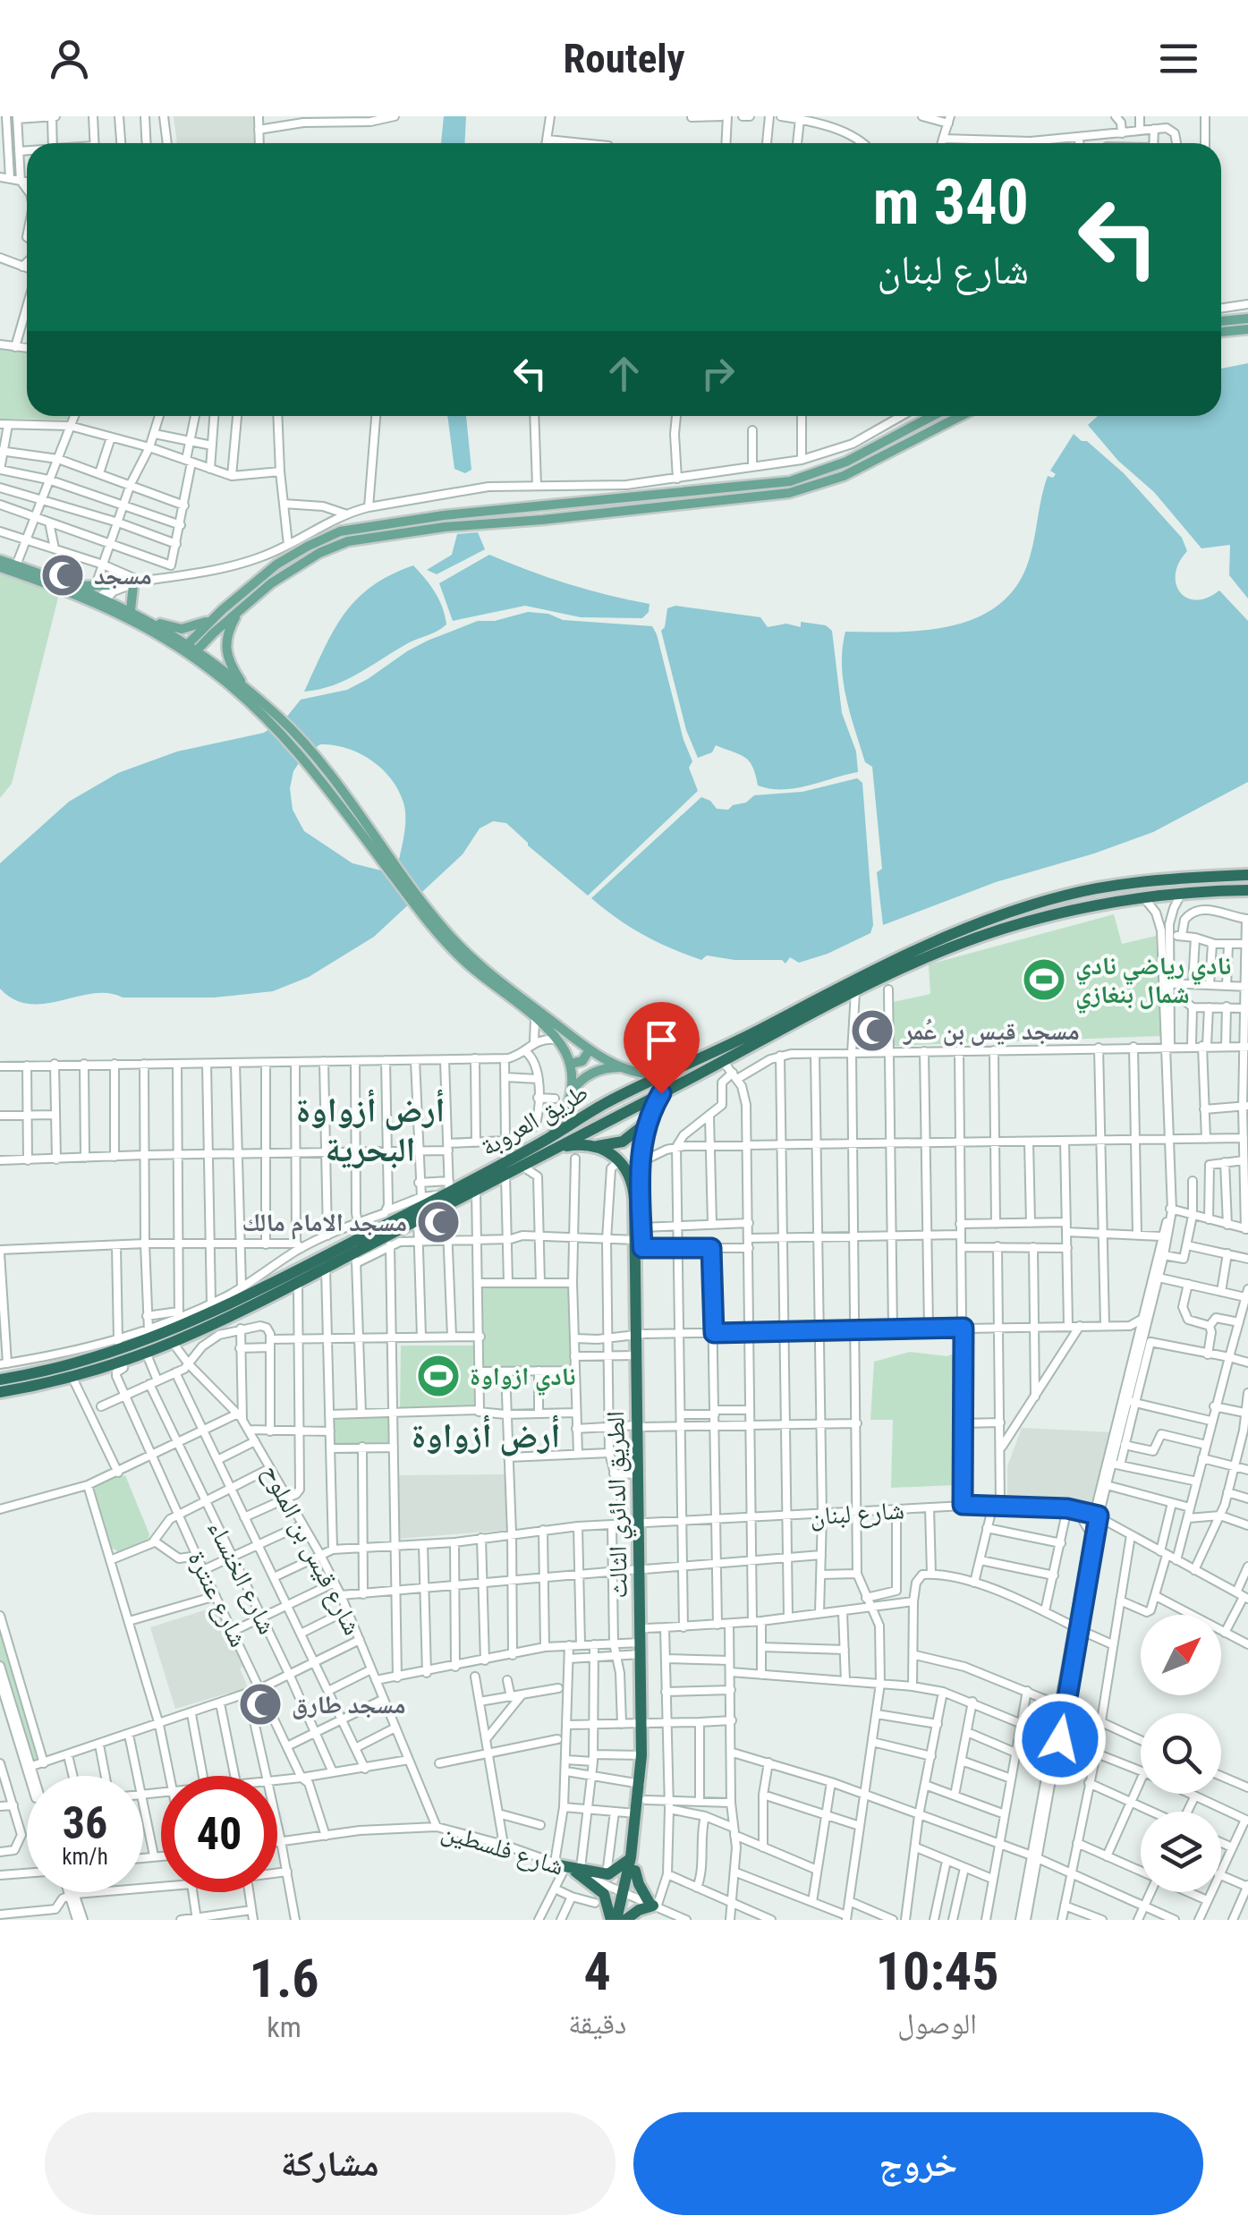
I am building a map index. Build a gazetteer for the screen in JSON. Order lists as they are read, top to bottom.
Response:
{
  "streets": {
    "highway": ["طريق العروبة", "الطريق الدائري الثالث"],
    "street": [
      "شارع لبنان",
      "شارع قيس بن الملوح",
      "شارع الخنساء",
      "شارع عنترة",
      "شارع فلسطين"
    ]
  },
  "crossings": [
    ["طريق العروبة", "الطريق الدائري الثالث"],
    ["طريق العروبة", "شارع قيس بن الملوح"],
    ["طريق العروبة", "شارع الخنساء"],
    ["طريق العروبة", "شارع عنترة"],
    ["الطريق الدائري الثالث", "شارع لبنان"],
    ["الطريق الدائري الثالث", "شارع فلسطين"],
    ["شارع لبنان", "شارع قيس بن الملوح"],
    ["شارع قيس بن الملوح", "شارع فلسطين"],
    ["شارع عنترة", "شارع فلسطين"]
  ],
  "districts": ["أرض أزواوة البحرية", "أرض أزواوة"],
  "places": {
    "mosque": [
      "مسجد",
      "مسجد قيس بن عُمر",
      "مسجد الامام مالك",
      "مسجد طارق"
    ],
    "sports": ["نادي رياضي نادي شمال بنغازي", "نادي ازواوة"]
  },
  "north": "top right",
  "page": {
    "header": "Routely",
    "turn": ["340 m", "شارع لبنان"],
    "speed": "36 km/h",
    "limit": "40",
    "eta": [
      "10:45",
      "الوصول",
      "4",
      "دقيقة",
      "1.6",
      "km"
    ],
    "buttons": ["خروج", "مشاركة"]
  }
}
